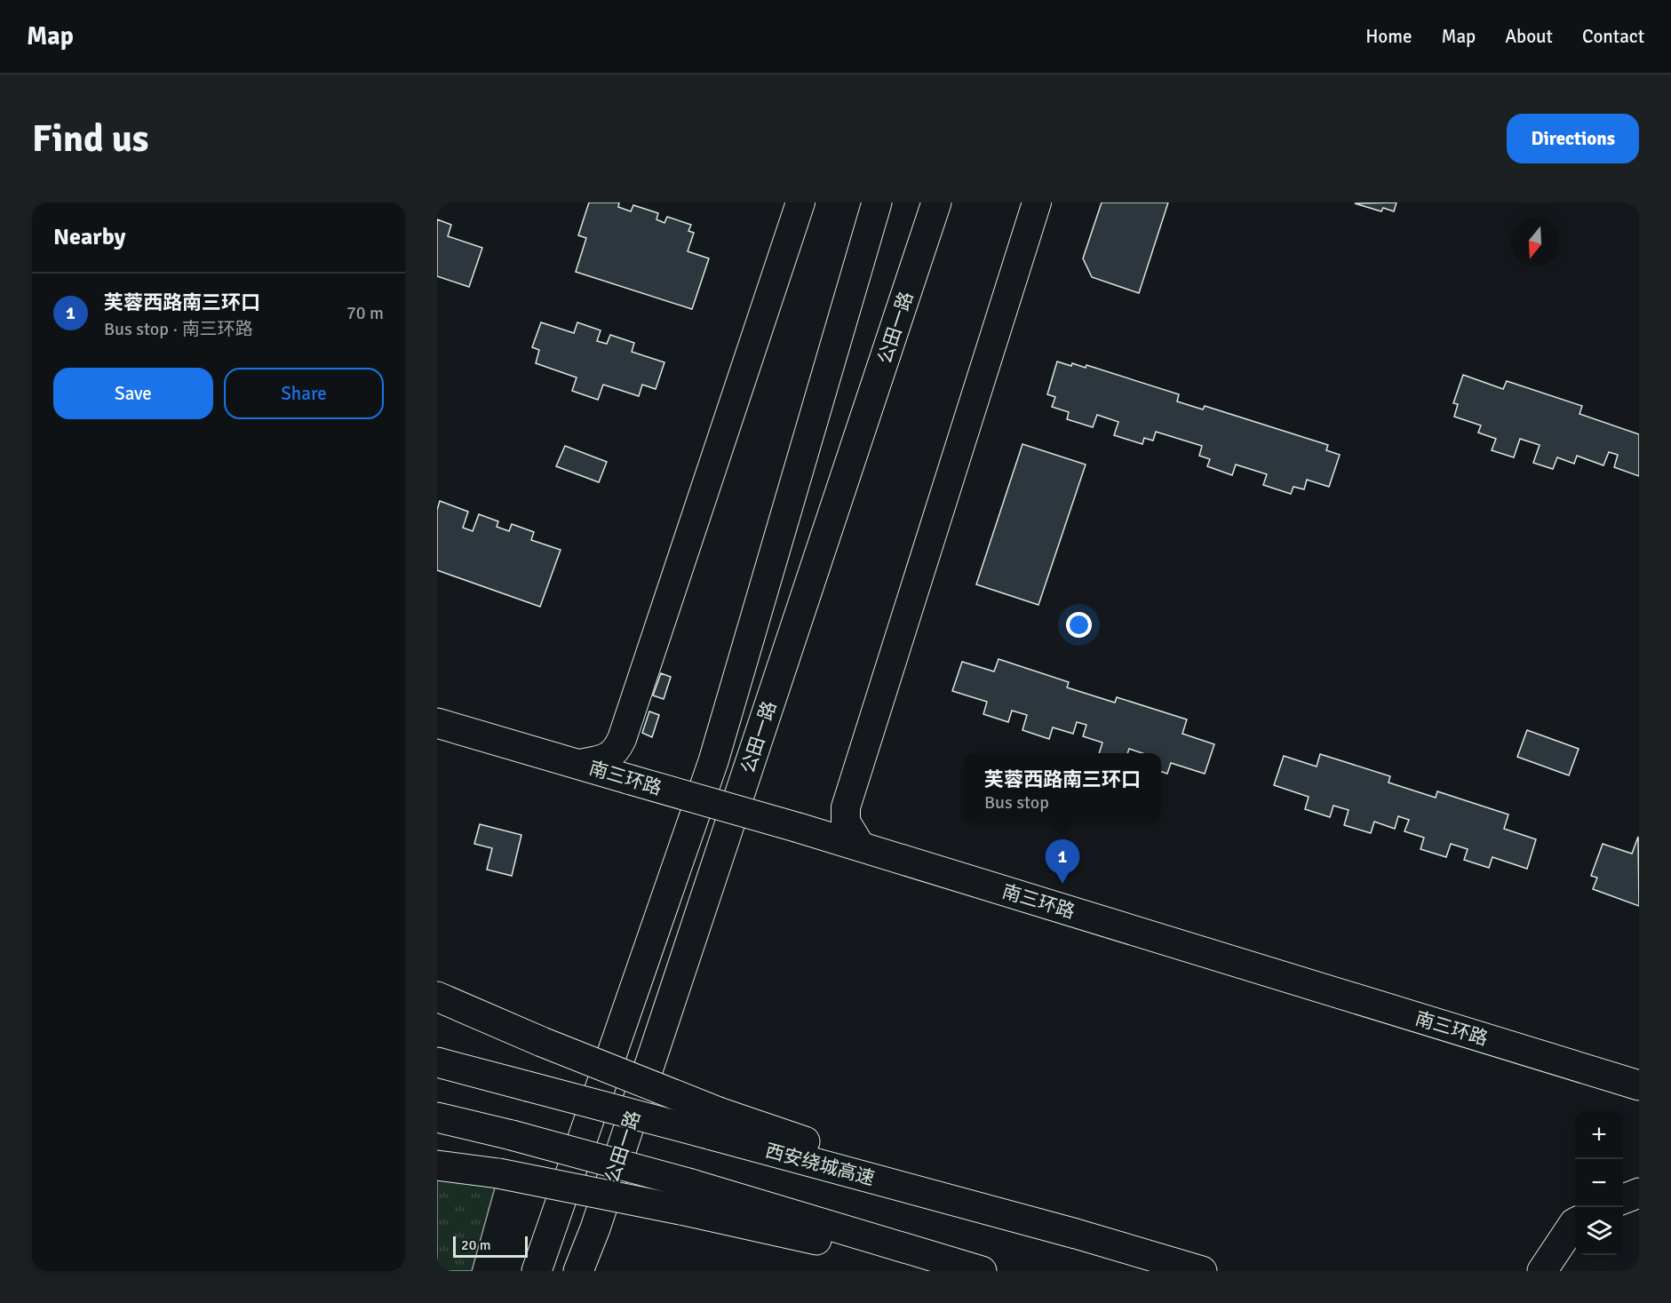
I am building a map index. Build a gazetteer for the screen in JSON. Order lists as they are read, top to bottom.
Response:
{
  "streets": {
    "main road": ["公田一路", "南三环路", "西安绕城高速"]
  },
  "scale_bar": "20 m",
  "north": "bottom",
  "page": {
    "header": "Map",
    "nav": [
      "Home",
      "Map",
      "About",
      "Contact"
    ],
    "buttons": [
      "Directions",
      ["Save", "Share"]
    ],
    "title": "Find us",
    "heading": "Nearby",
    "list": [
      {
        "mark": "1",
        "name": "芙蓉西路南三环口",
        "note": "Bus stop · 南三环路",
        "value": "70 m"
      }
    ],
    "popup": ["芙蓉西路南三环口", "Bus stop"],
    "pins": "1",
    "map_buttons": ["+", "−"],
    "scale": "20 m"
  }
}
